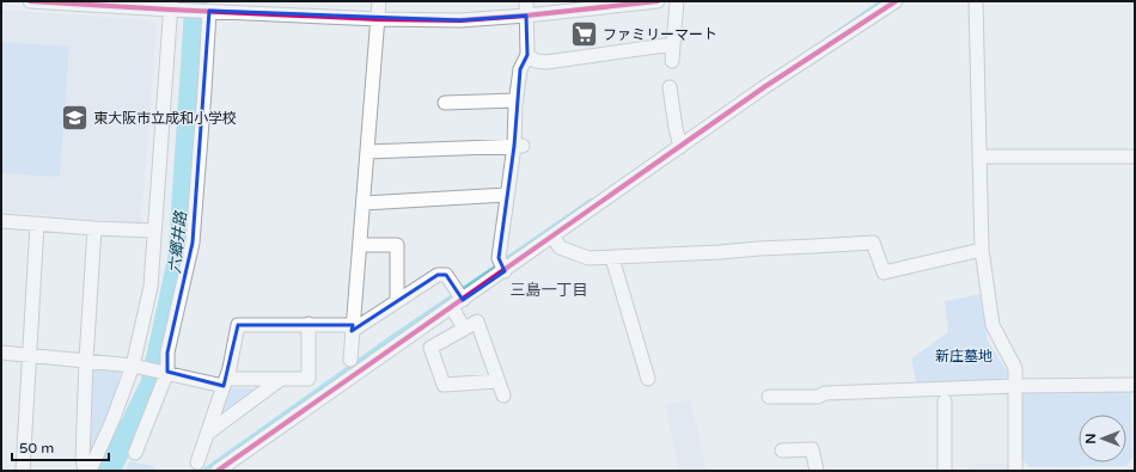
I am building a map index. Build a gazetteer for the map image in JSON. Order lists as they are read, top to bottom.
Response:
{
  "districts": ["三島一丁目"],
  "water": ["六郷井路"],
  "parks": ["新庄墓地"],
  "places": {
    "supermarket": ["ファミリーマート"],
    "school or university": ["東大阪市立成和小学校"]
  },
  "scale_bar": "50 m",
  "north": "left"
}
